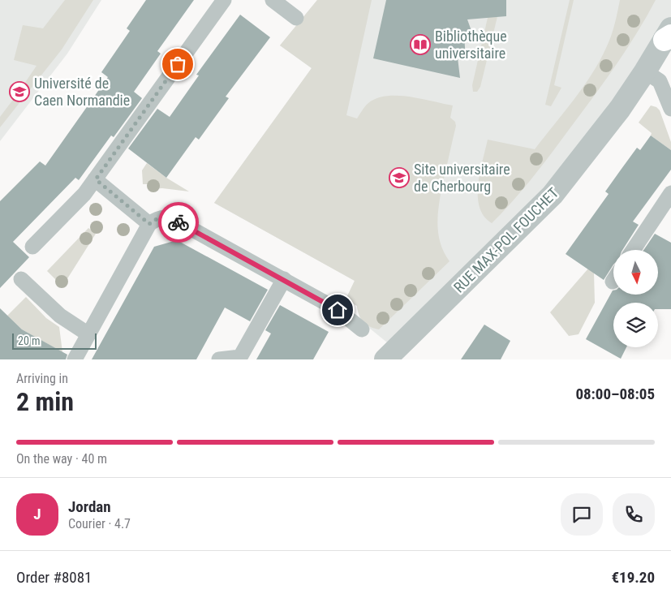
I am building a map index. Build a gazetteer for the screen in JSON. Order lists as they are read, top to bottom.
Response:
{
  "streets": {
    "street": ["RUE MAX-POL FOUCHET"]
  },
  "places": {
    "library": ["Bibliothèque universitaire"],
    "school or university": ["Université de Caen Normandie", "Site universitaire de Cherbourg"]
  },
  "scale_bar": "20 m",
  "north": "bottom",
  "page": {
    "scale": "20 m",
    "heading": ["2 min", "Arriving in", "08:00–08:05"],
    "panel": [
      "Jordan",
      "Courier · 4.7",
      "Order #8081",
      "€19.20"
    ],
    "bar": "On the way · 40 m",
    "round": "J"
  }
}
